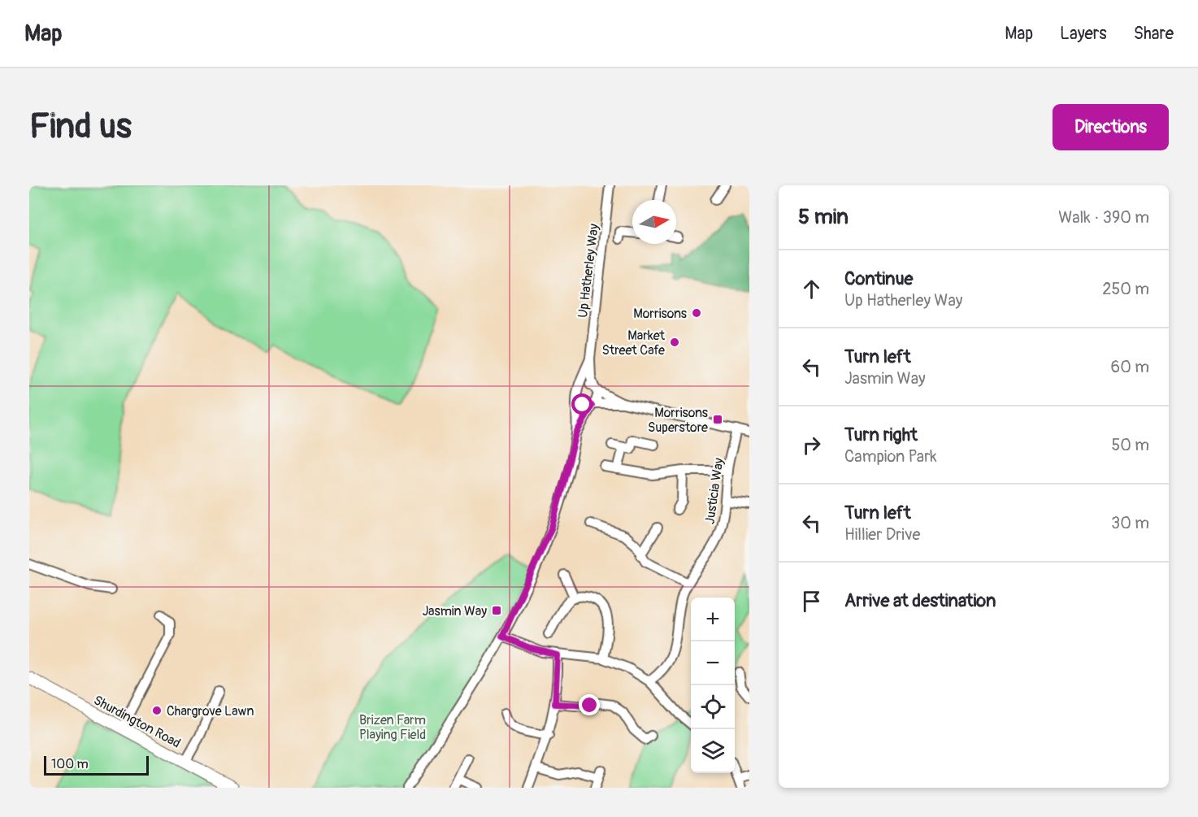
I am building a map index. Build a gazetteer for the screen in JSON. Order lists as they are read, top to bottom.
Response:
{
  "streets": {
    "main road": ["Shurdington Road"],
    "street": ["Up Hatherley Way", "Justicia Way"]
  },
  "parks": ["Brizen Farm Playing Field"],
  "places": {
    "other": ["Morrisons", "Market Street Cafe", "Chargrove Lawn"],
    "transit": ["Morrisons Superstore", "Jasmin Way"]
  },
  "scale_bar": "100 m",
  "north": "right",
  "page": {
    "header": "Map",
    "nav": ["Map", "Layers", "Share"],
    "buttons": "Directions",
    "title": "Find us",
    "heading": ["5 min", "Walk · 390 m"],
    "list": [
      ["Continue", "Up Hatherley Way", "250 m"],
      ["Turn left", "Jasmin Way", "60 m"],
      ["Turn right", "Campion Park", "50 m"],
      ["Turn left", "Hillier Drive", "30 m"],
      "Arrive at destination"
    ],
    "map_buttons": ["+", "−"],
    "scale": "100 m"
  }
}
